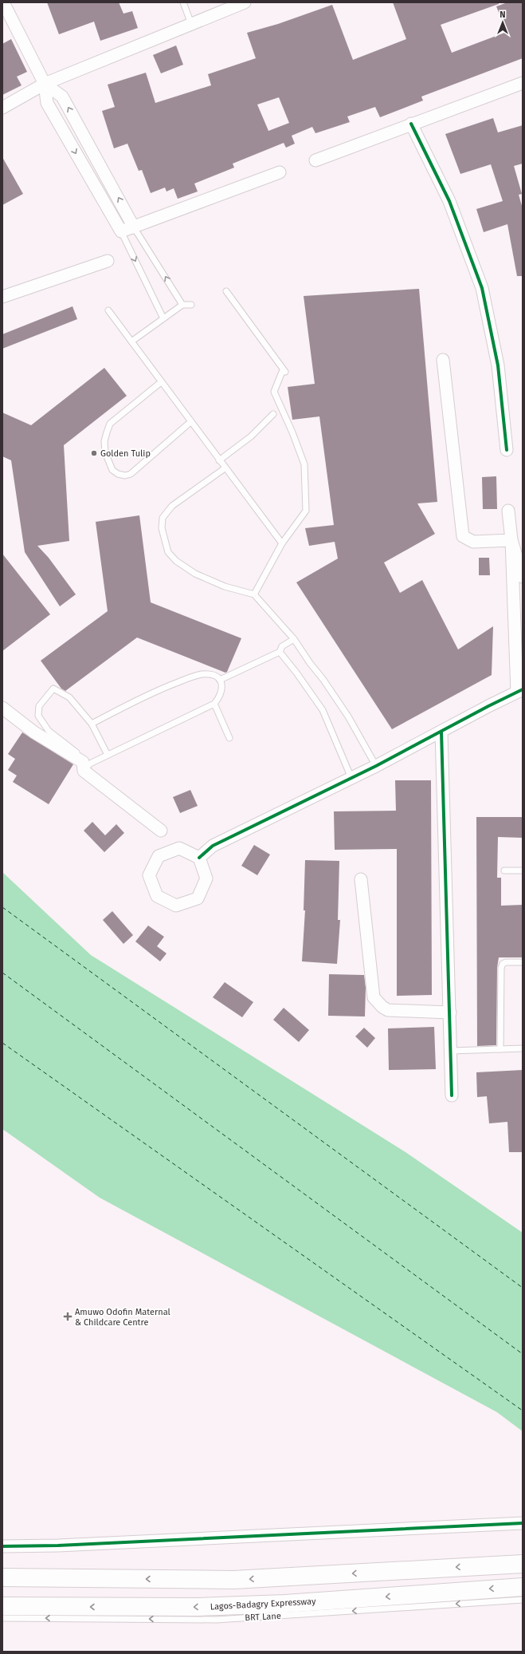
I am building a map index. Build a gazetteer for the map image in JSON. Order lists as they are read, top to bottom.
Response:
{
  "streets": {
    "main road": ["Lagos-Badagry Expressway"],
    "lane": ["BRT Lane"]
  },
  "one_way": ["BRT Lane"],
  "places": {
    "other": ["Golden Tulip"],
    "health": ["Amuwo Odofin Maternal & Childcare Centre"]
  },
  "north": "top"
}
